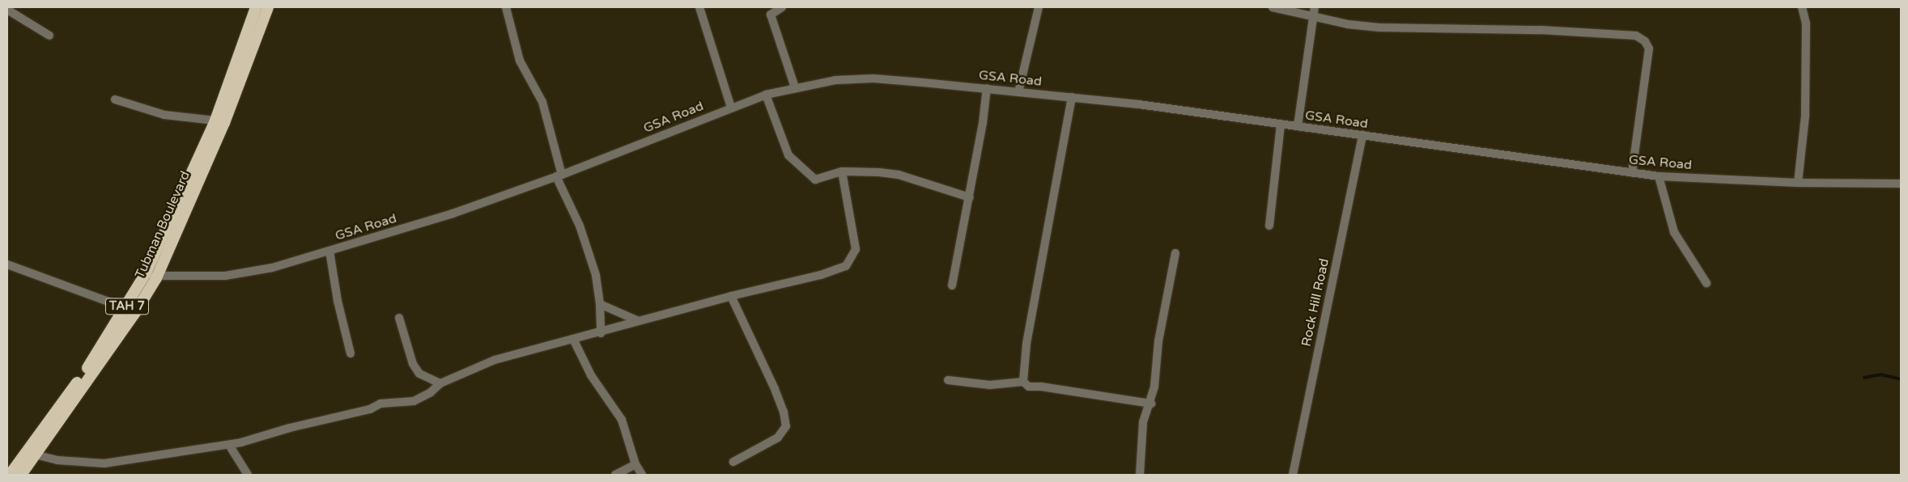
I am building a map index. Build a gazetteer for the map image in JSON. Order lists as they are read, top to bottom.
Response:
{
  "streets": {
    "highway": ["Tubman Boulevard", "TAH 7"],
    "street": ["GSA Road", "Rock Hill Road"]
  },
  "crossings": [
    ["GSA Road", "Tubman Boulevard"],
    ["GSA Road", "Rock Hill Road"]
  ]
}
